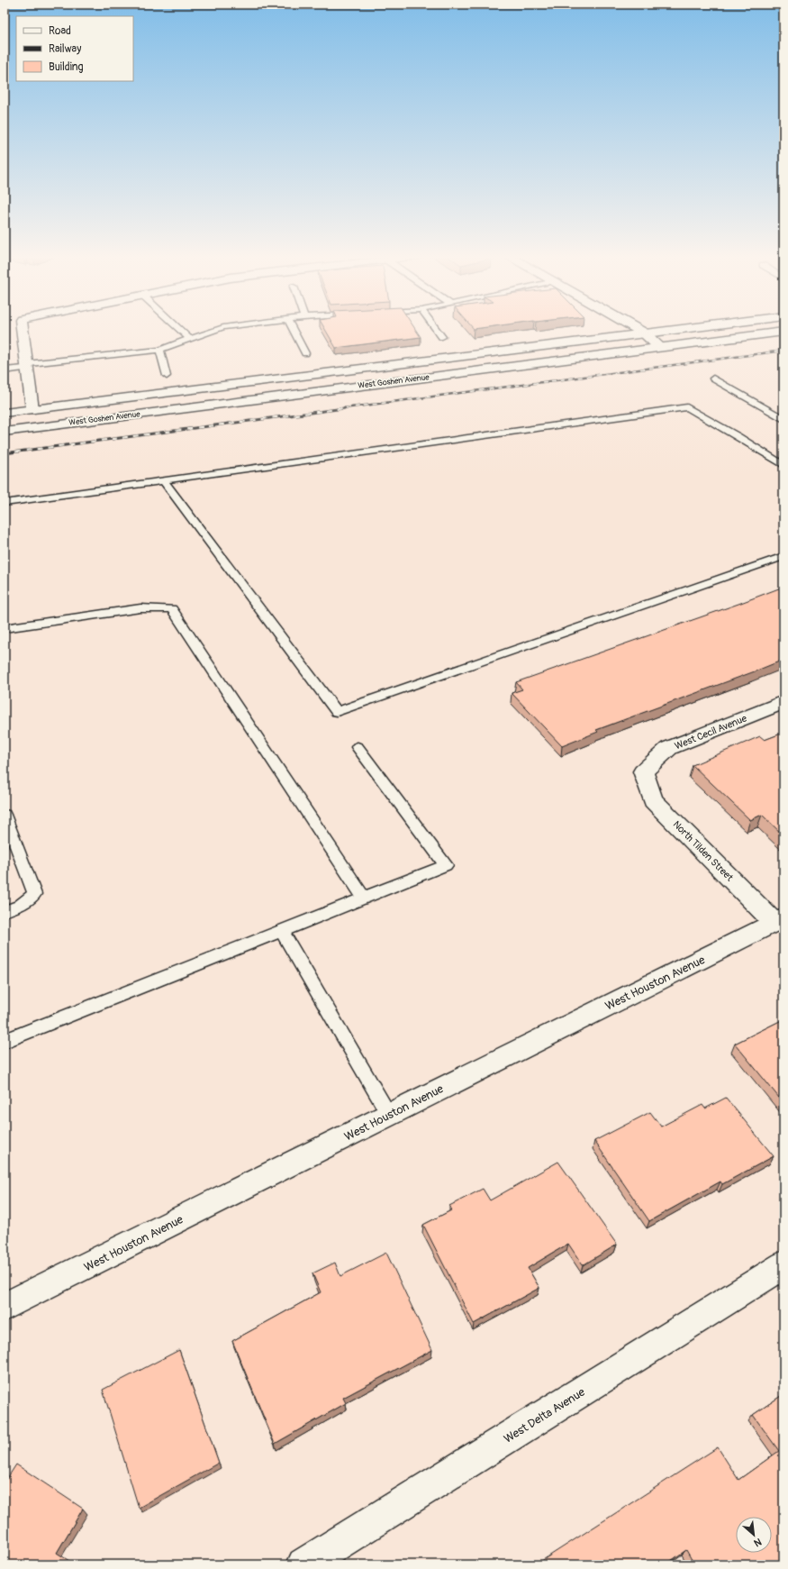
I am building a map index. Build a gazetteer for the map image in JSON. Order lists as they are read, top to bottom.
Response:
{
  "streets": {
    "street": [
      "West Goshen Avenue",
      "West Cecil Avenue",
      "North Tilden Street",
      "West Houston Avenue",
      "West Delta Avenue"
    ]
  },
  "crossings": [
    ["West Cecil Avenue", "North Tilden Street"],
    ["North Tilden Street", "West Houston Avenue"]
  ],
  "legend": ["Road", "Railway", "Building"],
  "north": "bottom right"
}
